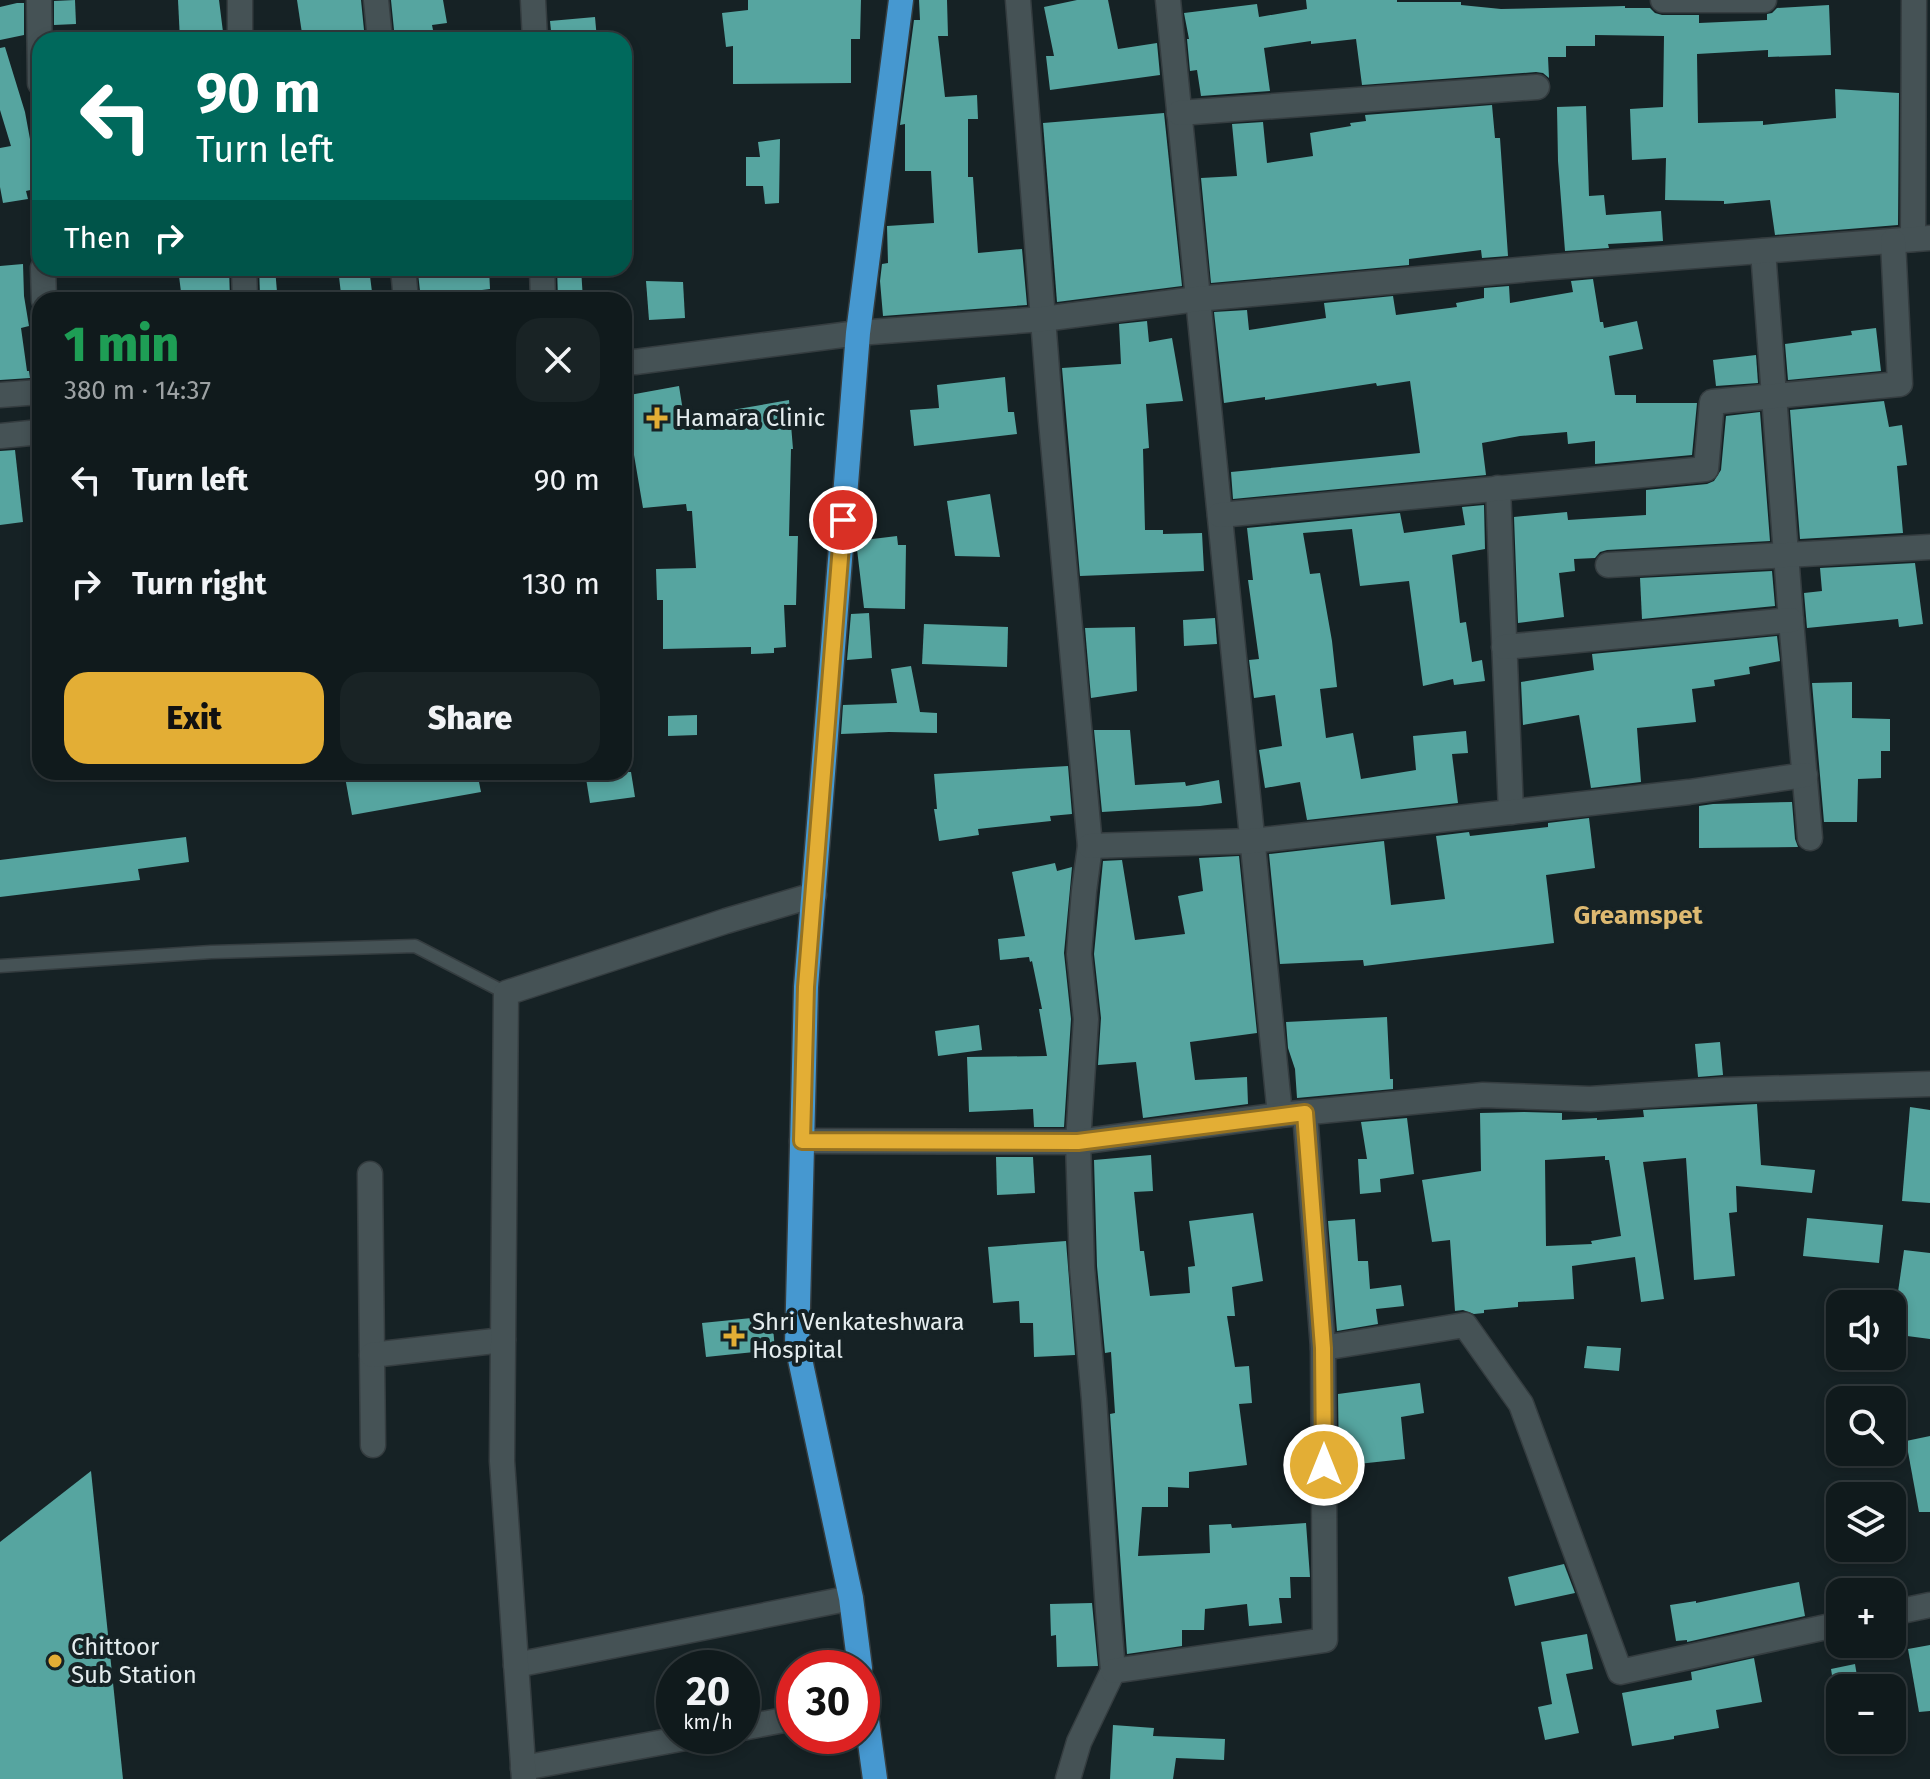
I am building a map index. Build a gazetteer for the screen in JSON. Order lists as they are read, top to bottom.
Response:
{
  "districts": ["Greamspet"],
  "places": {
    "health": ["Hamara Clinic", "Shri Venkateshwara Hospital"],
    "other": ["Chittoor Sub Station"]
  },
  "page": {
    "turn": ["90 m", "Turn left"],
    "then": "Then",
    "heading": ["1 min", "380 m · 14:37"],
    "list": [
      {
        "name": "Turn left",
        "value": "90 m"
      },
      {
        "name": "Turn right",
        "value": "130 m"
      }
    ],
    "buttons": ["Exit", "Share"],
    "map_buttons": ["+", "−"],
    "speed": "20 km/h",
    "limit": "30"
  }
}
